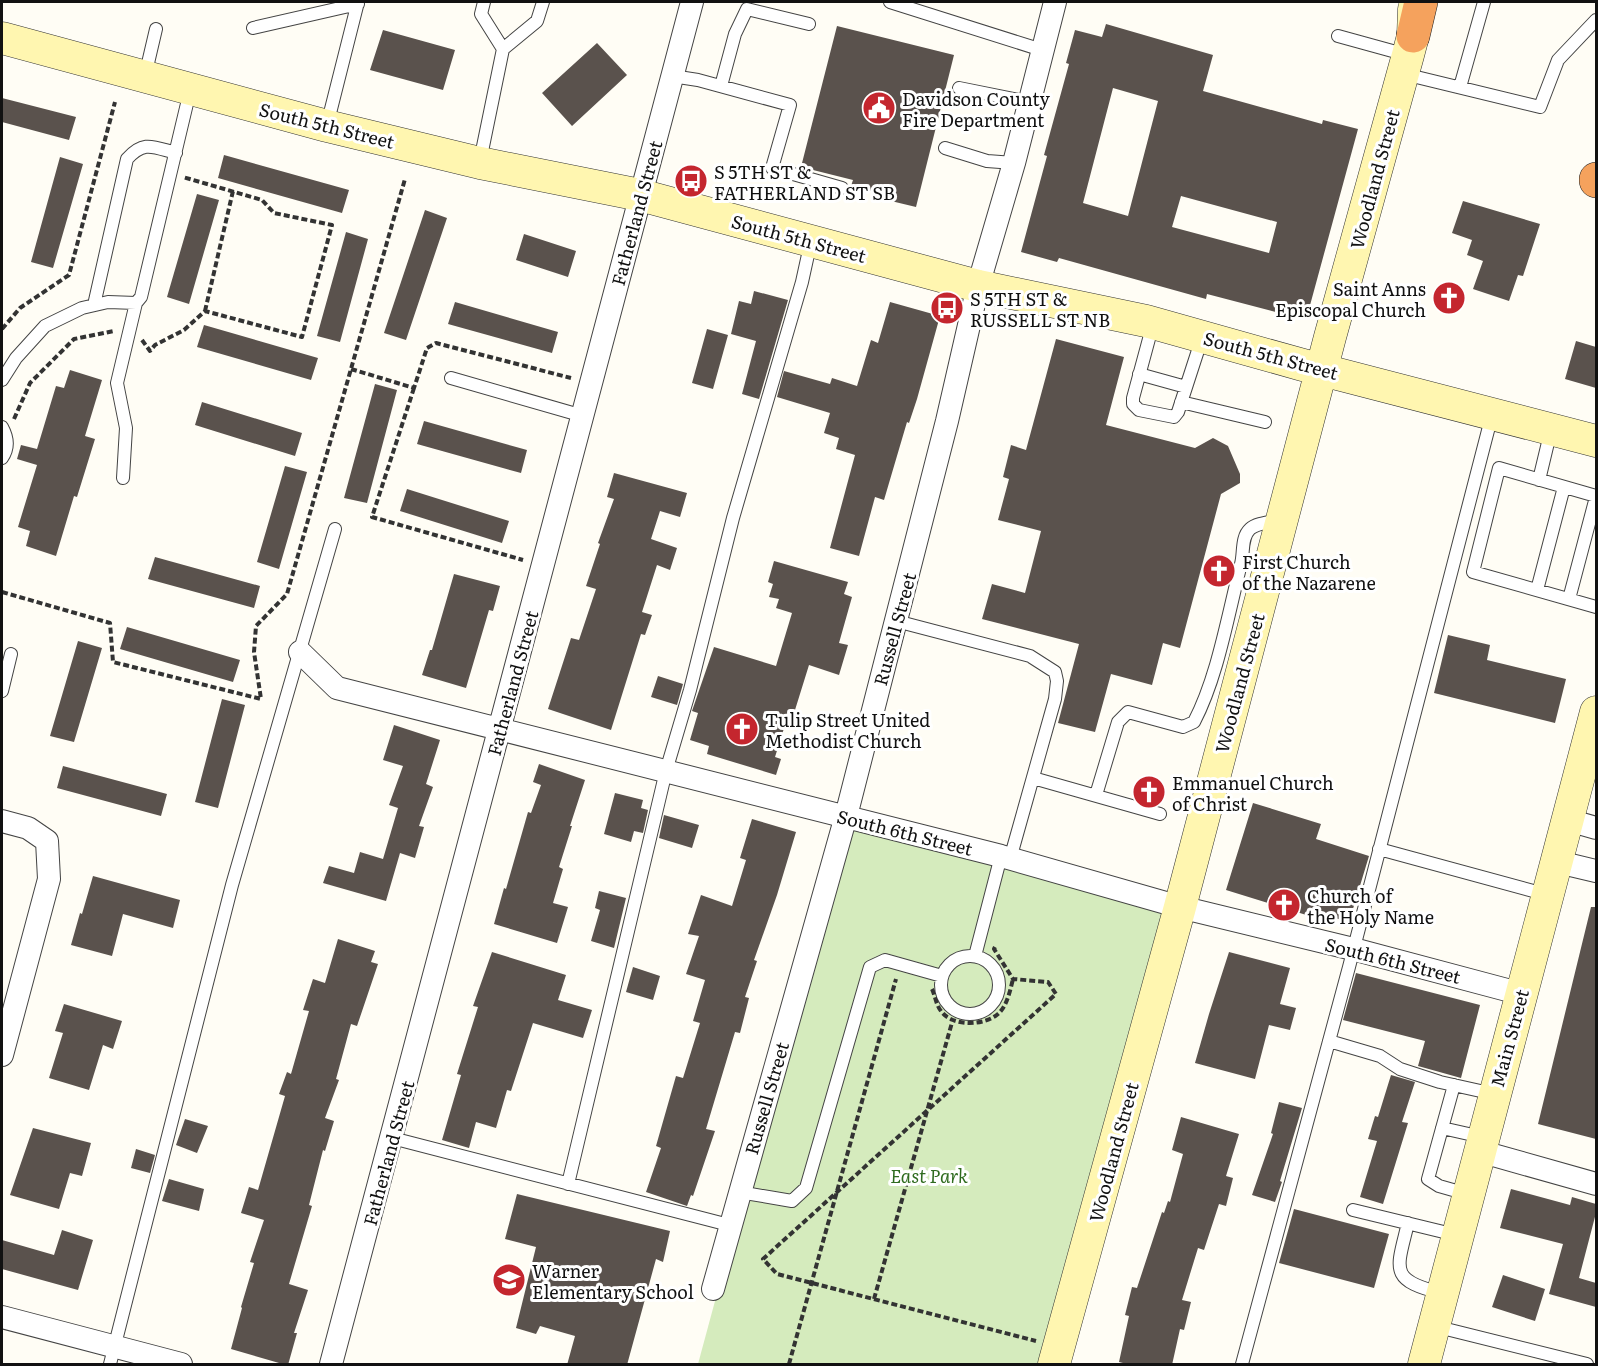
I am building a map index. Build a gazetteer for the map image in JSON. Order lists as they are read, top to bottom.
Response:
{
  "streets": {
    "main road": ["South 5th Street", "Woodland Street", "Main Street"],
    "street": ["Fatherland Street", "Russell Street", "South 6th Street"]
  },
  "crossings": [
    ["South 5th Street", "Woodland Street"],
    ["South 5th Street", "Fatherland Street"],
    ["South 5th Street", "Russell Street"],
    ["Woodland Street", "South 6th Street"],
    ["Fatherland Street", "South 6th Street"],
    ["Russell Street", "South 6th Street"],
    ["South 6th Street", "Main Street"]
  ],
  "parks": ["East Park"],
  "places": {
    "public building": ["Davidson County Fire Department"],
    "bus stop": ["S 5TH ST & FATHERLAND ST SB", "S 5TH ST & RUSSELL ST NB"],
    "church": [
      "Saint Anns Episcopal Church",
      "First Church of the Nazarene",
      "Tulip Street United Methodist Church",
      "Emmanuel Church of Christ",
      "Church of the Holy Name"
    ],
    "school or university": ["Warner Elementary School"]
  }
}
